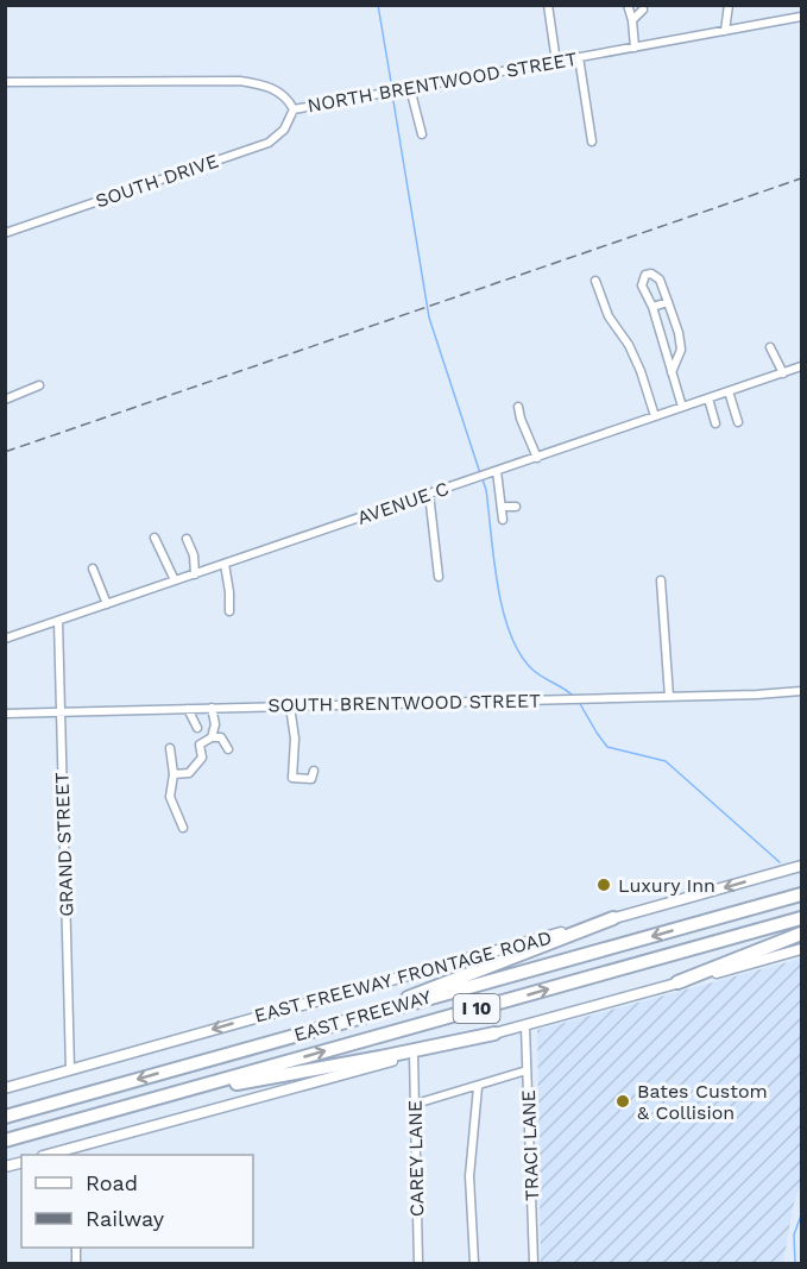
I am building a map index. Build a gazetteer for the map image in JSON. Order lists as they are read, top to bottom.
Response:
{
  "streets": {
    "highway": ["I 10", "EAST FREEWAY"],
    "main road": ["EAST FREEWAY FRONTAGE ROAD"],
    "street": [
      "NORTH BRENTWOOD STREET",
      "SOUTH DRIVE",
      "AVENUE C",
      "SOUTH BRENTWOOD STREET",
      "GRAND STREET",
      "TRACI LANE",
      "CAREY LANE"
    ]
  },
  "crossings": [
    ["NORTH BRENTWOOD STREET", "SOUTH DRIVE"],
    ["AVENUE C", "GRAND STREET"],
    ["SOUTH BRENTWOOD STREET", "GRAND STREET"],
    ["GRAND STREET", "EAST FREEWAY FRONTAGE ROAD"]
  ],
  "places": ["Luxury Inn", "Bates Custom & Collision"],
  "legend": ["Road", "Railway"]
}
